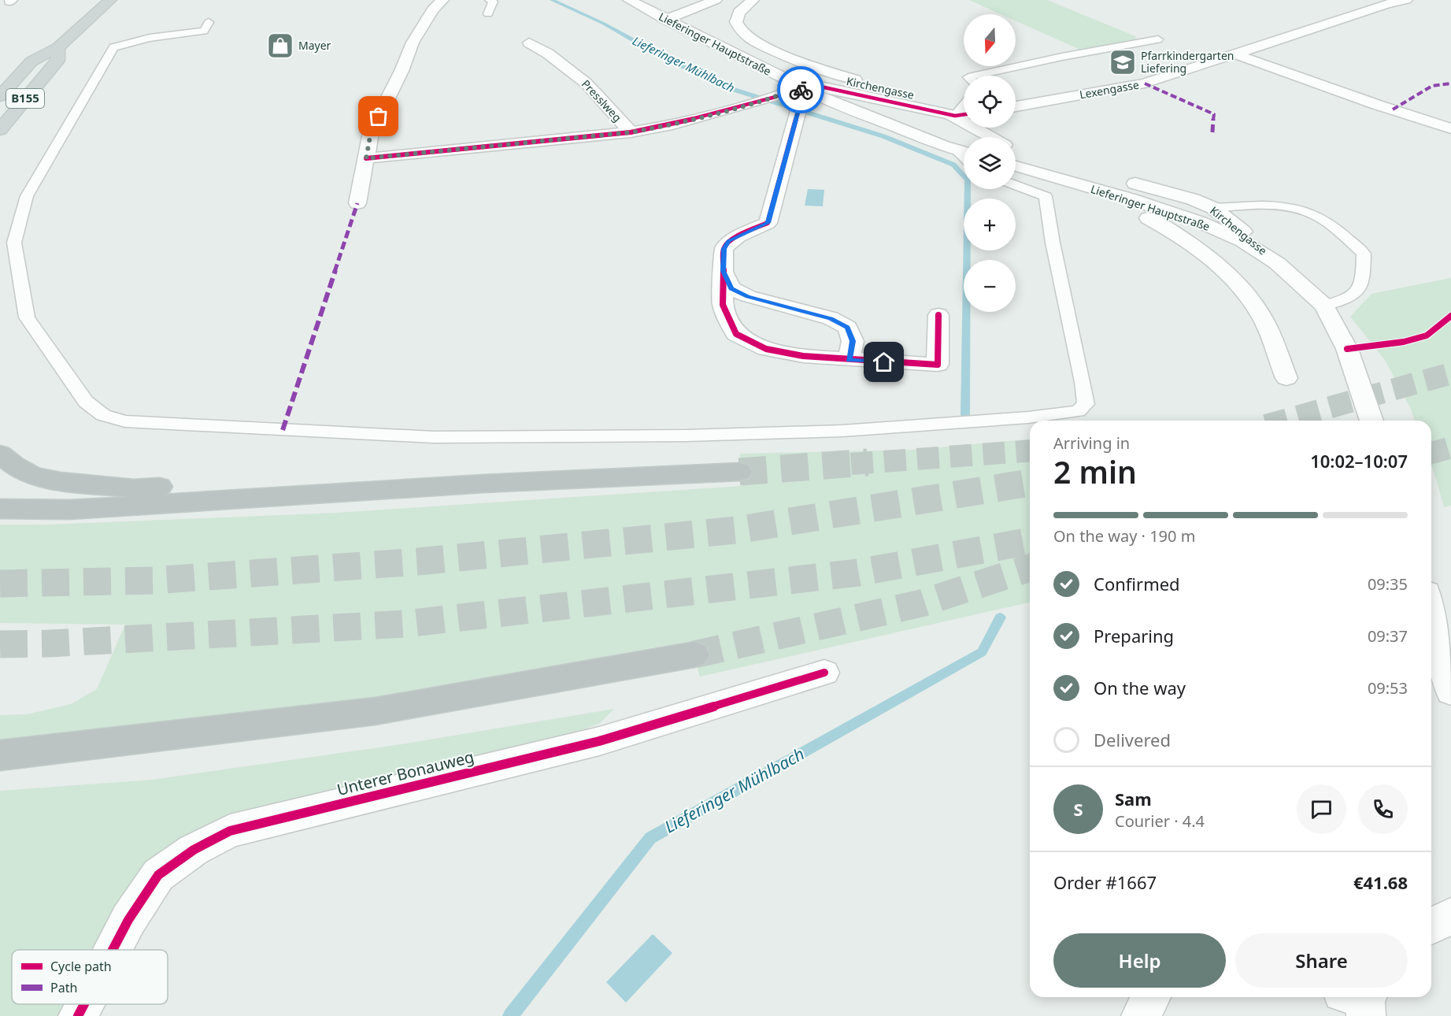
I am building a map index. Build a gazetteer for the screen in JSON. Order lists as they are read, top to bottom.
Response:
{
  "streets": {
    "main road": ["B155"],
    "street": [
      "Lieferinger Hauptstraße",
      "Kirchengasse",
      "Lexengasse",
      "Presslweg",
      "Unterer Bonauweg"
    ]
  },
  "crossings": [
    ["Lieferinger Hauptstraße", "Kirchengasse"],
    ["Lieferinger Hauptstraße", "Presslweg"],
    ["Kirchengasse", "Presslweg"]
  ],
  "water": ["Lieferinger Mühlbach"],
  "places": {
    "shop": ["Mayer"],
    "school or university": ["Pfarrkindergarten Liefering"]
  },
  "legend": ["Cycle path", "Path"],
  "north": "bottom",
  "page": {
    "map_buttons": ["+", "−"],
    "heading": ["2 min", "Arriving in", "10:02–10:07"],
    "panel": [
      "Sam",
      "Courier · 4.4",
      "Order #1667",
      "€41.68"
    ],
    "bar": "On the way · 190 m",
    "list": [
      ["Confirmed", "09:35"],
      ["Preparing", "09:37"],
      ["On the way", "09:53"],
      "Delivered"
    ],
    "round": "S",
    "buttons": ["Help", "Share"]
  }
}
